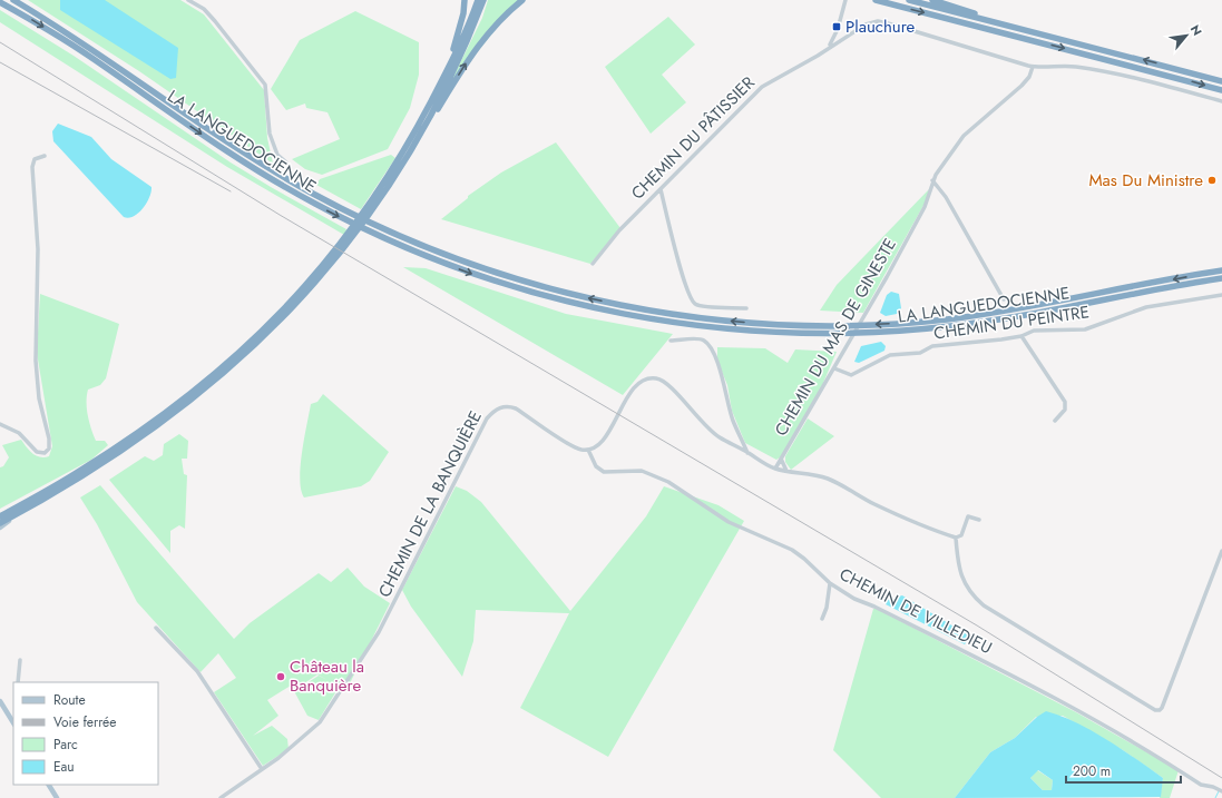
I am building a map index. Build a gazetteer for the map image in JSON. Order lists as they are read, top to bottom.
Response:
{
  "streets": {
    "highway": ["LA LANGUEDOCIENNE"],
    "street": [
      "CHEMIN DU PÂTISSIER",
      "CHEMIN DU PEINTRE",
      "CHEMIN DU MAS DE GINESTE",
      "CHEMIN DE LA BANQUIÈRE",
      "CHEMIN DE VILLEDIEU"
    ]
  },
  "crossings": [
    ["CHEMIN DU PÂTISSIER", "CHEMIN DU MAS DE GINESTE"],
    ["CHEMIN DU PEINTRE", "CHEMIN DU MAS DE GINESTE"],
    ["CHEMIN DE LA BANQUIÈRE", "CHEMIN DE VILLEDIEU"]
  ],
  "places": {
    "transit": ["Plauchure"],
    "other": ["Mas Du Ministre", "Château la Banquière"]
  },
  "legend": [
    "Route",
    "Voie ferrée",
    "Parc",
    "Eau"
  ],
  "scale_bar": "200 m",
  "north": "top right"
}
